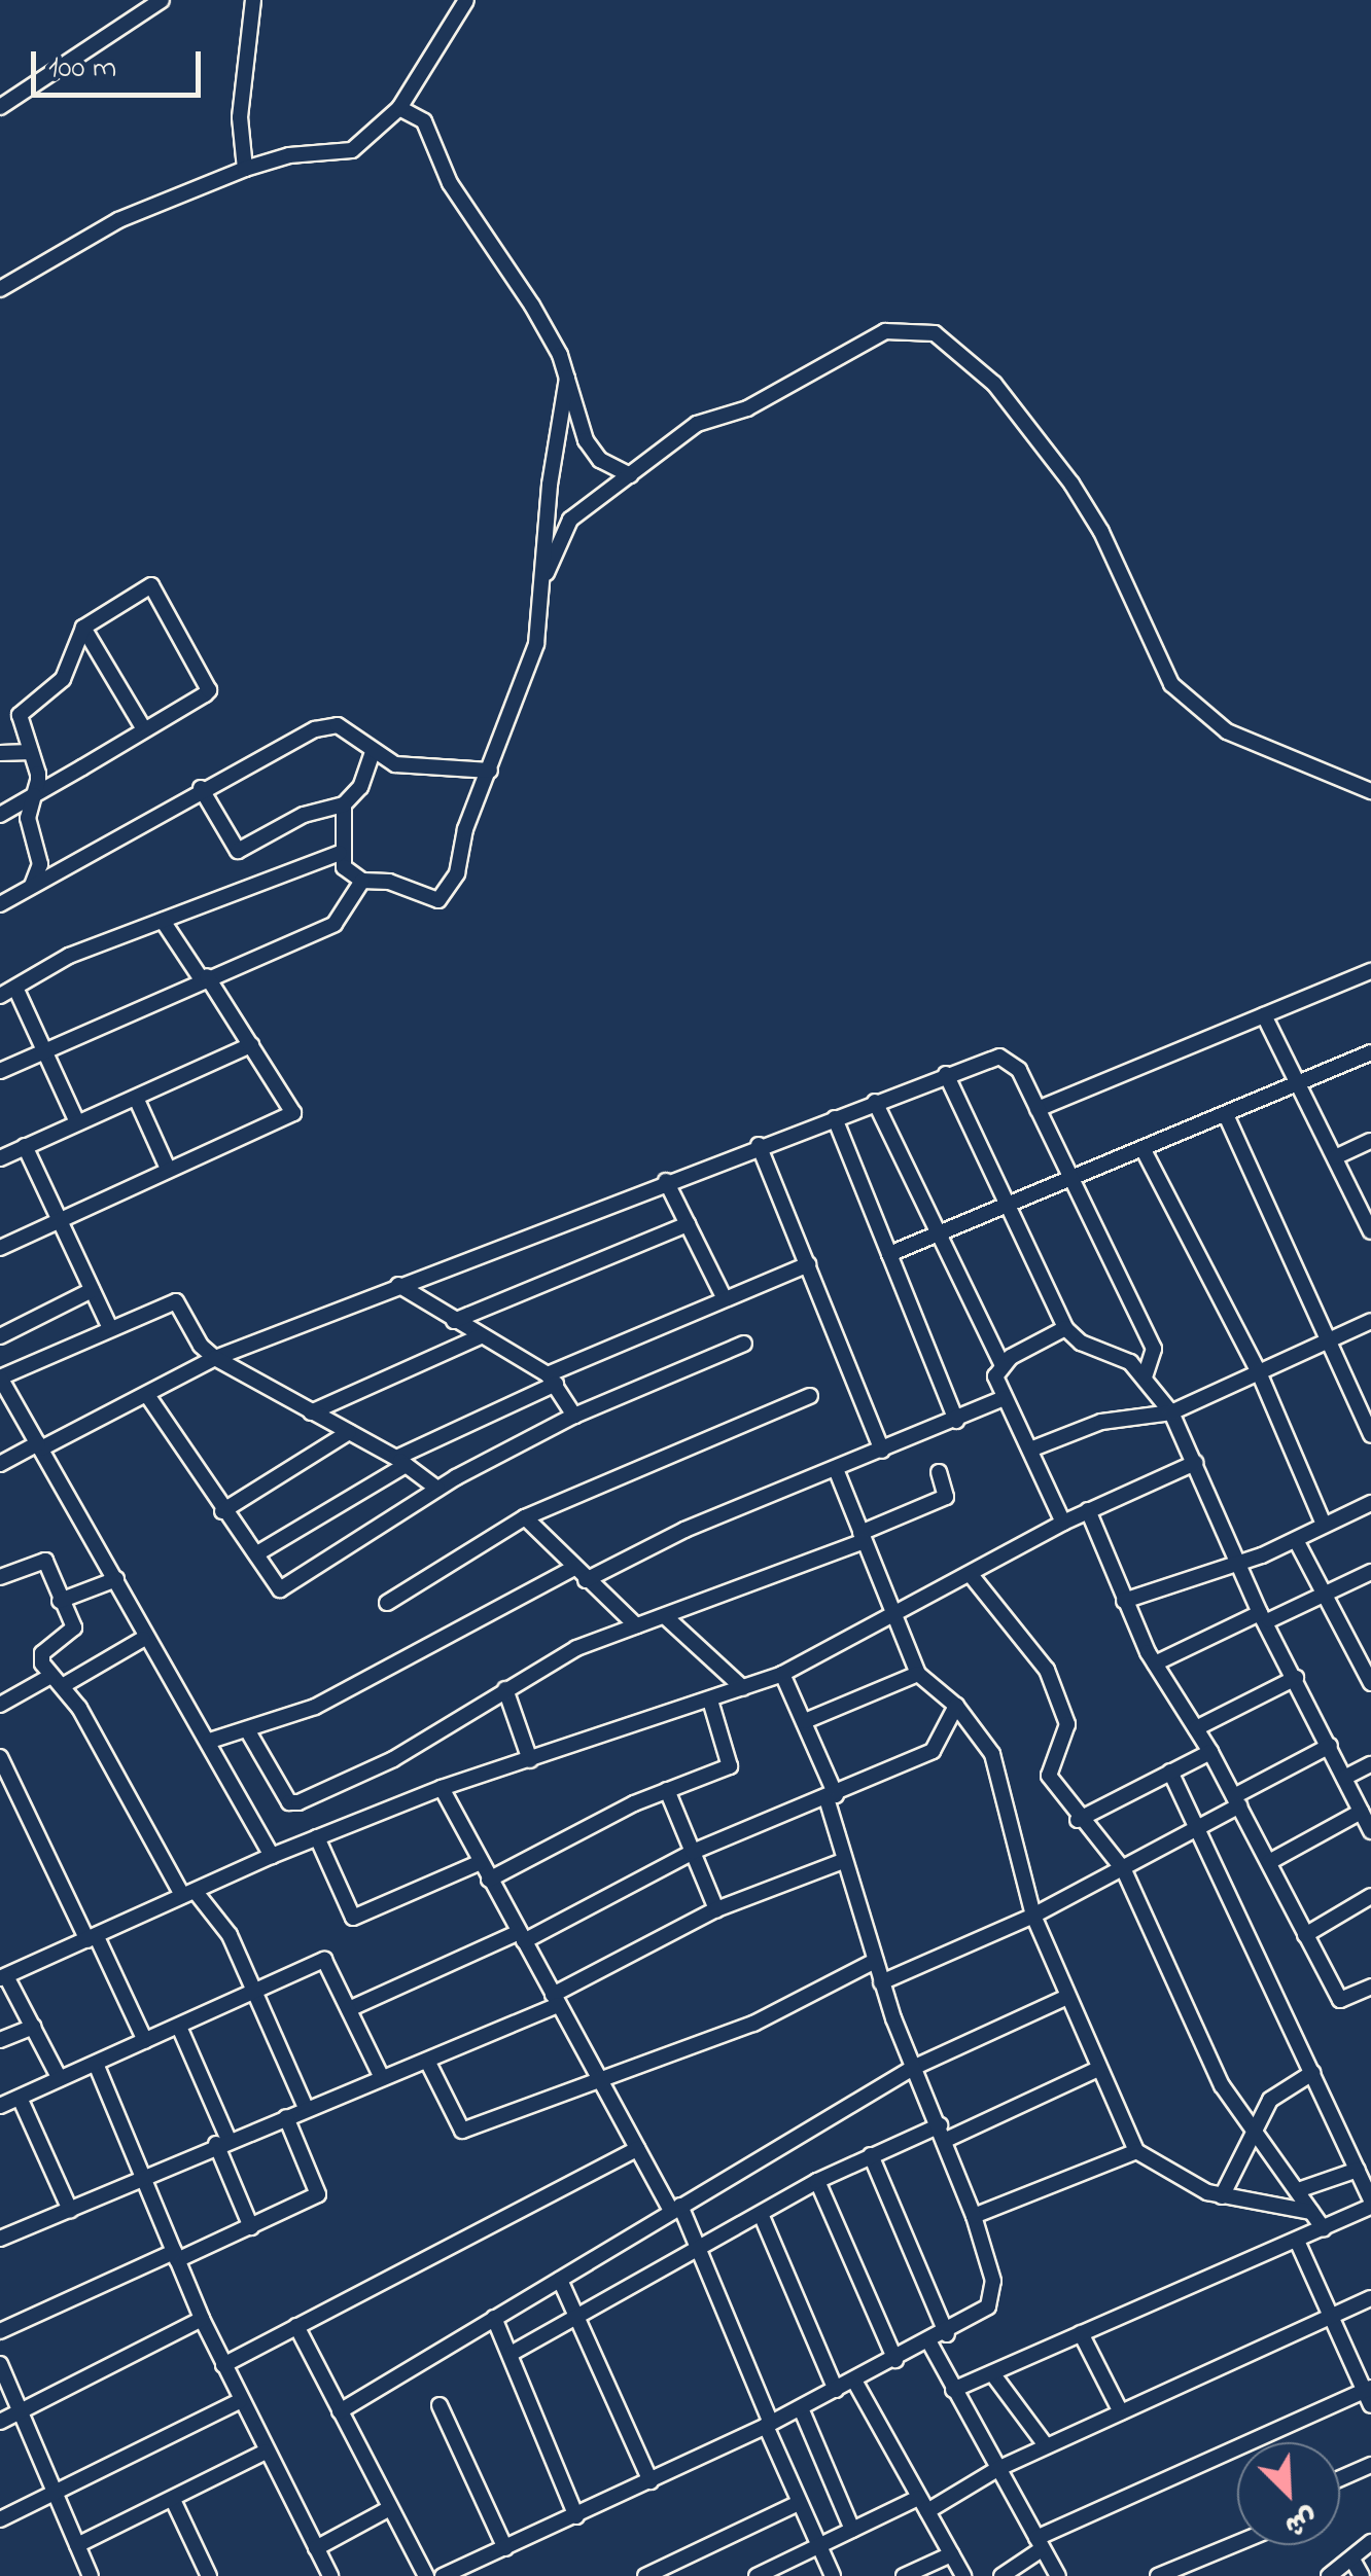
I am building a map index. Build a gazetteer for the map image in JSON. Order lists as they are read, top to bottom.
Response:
{
  "scale_bar": "100 m",
  "north": "bottom right"
}
